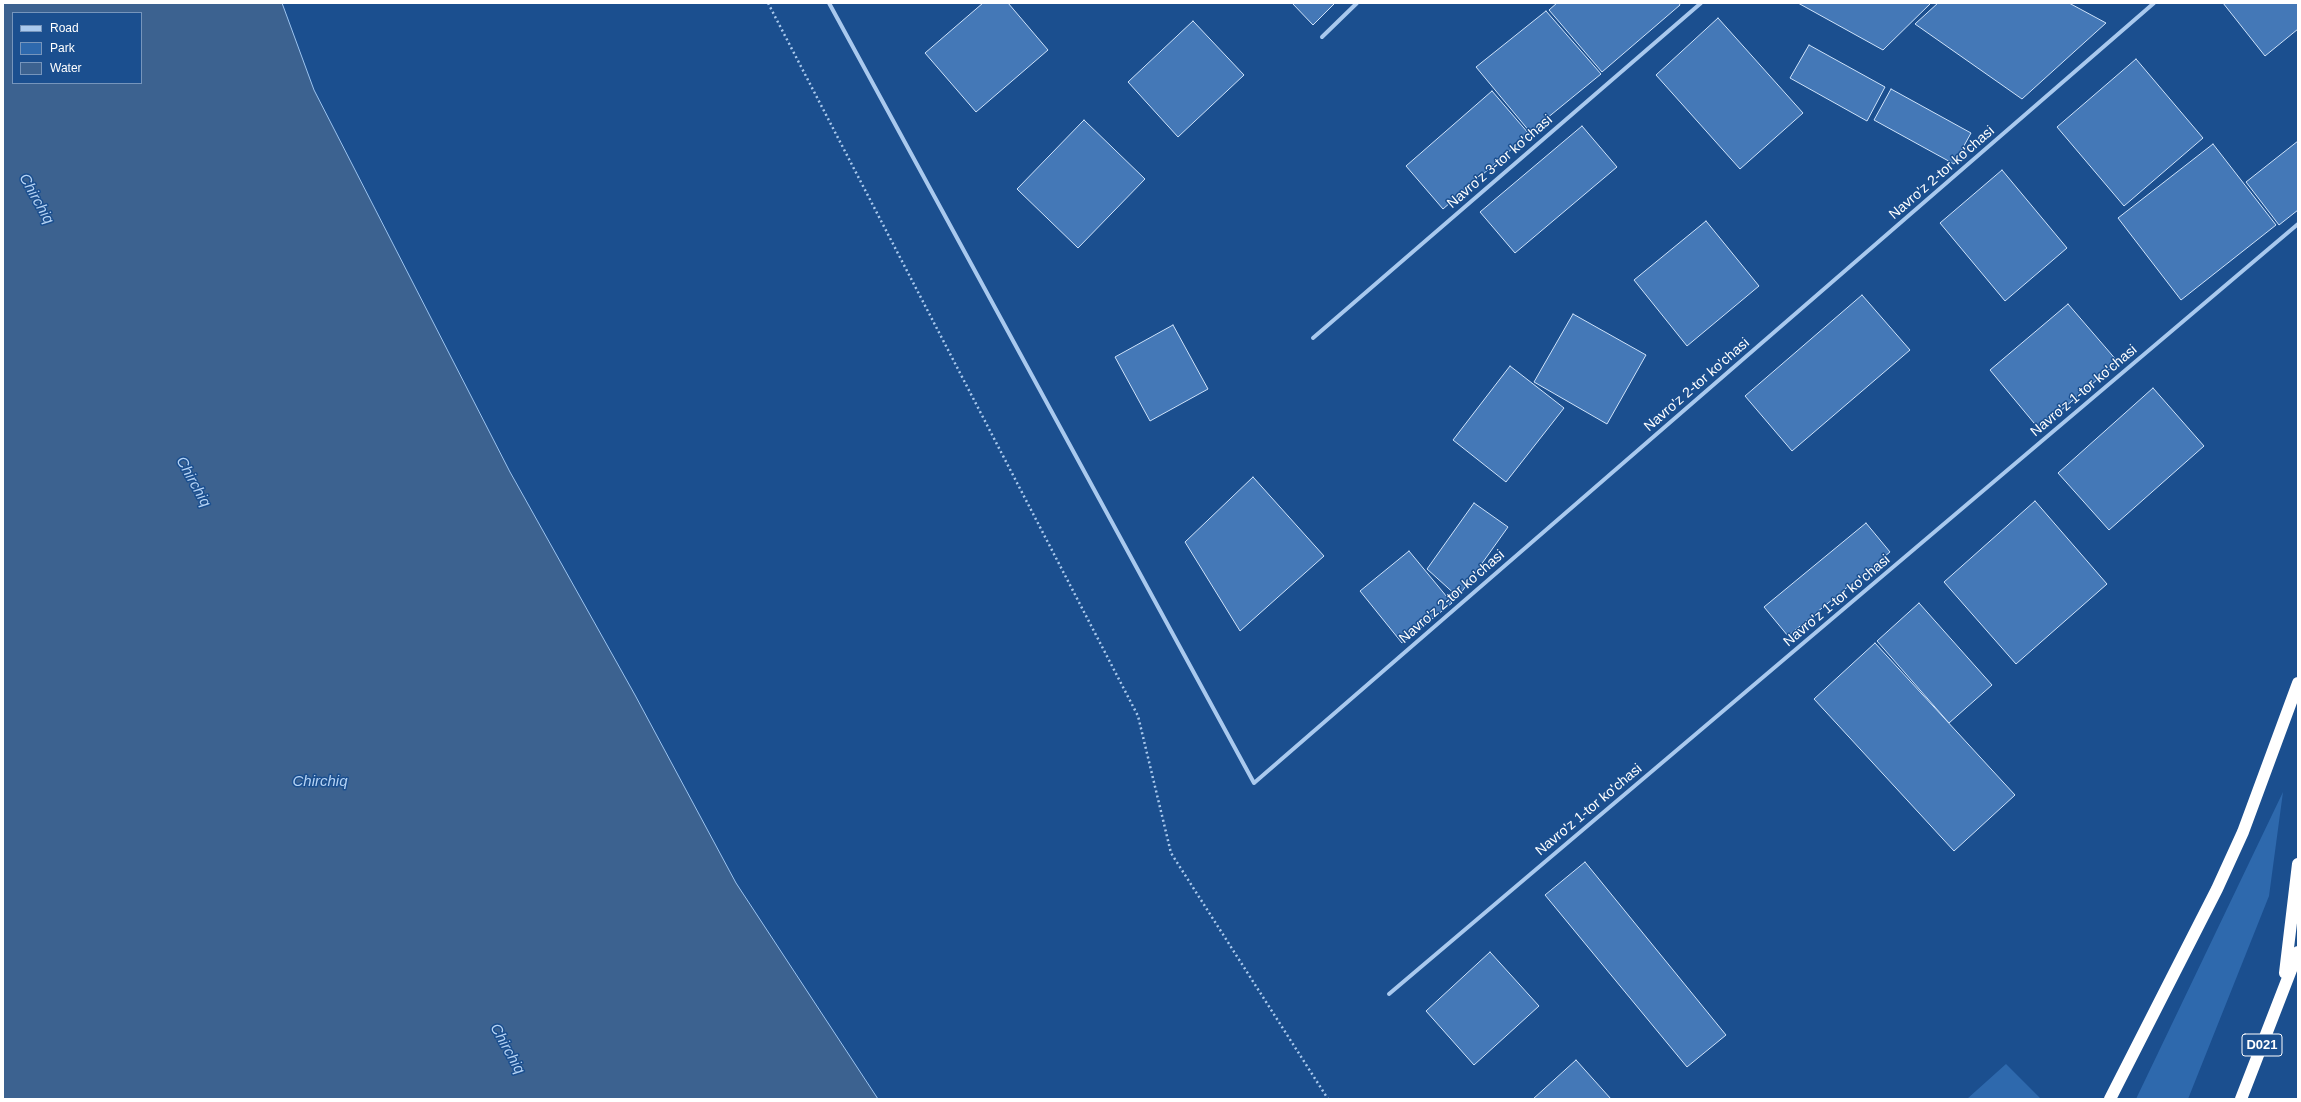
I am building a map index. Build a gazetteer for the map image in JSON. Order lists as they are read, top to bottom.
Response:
{
  "streets": {
    "highway": ["D021"],
    "street": ["Navro'z 3-tor ko'chasi", "Navro'z 2-tor ko'chasi", "Navro'z 1-tor ko'chasi"]
  },
  "water": ["Chirchiq"],
  "legend": ["Road", "Park", "Water"]
}
